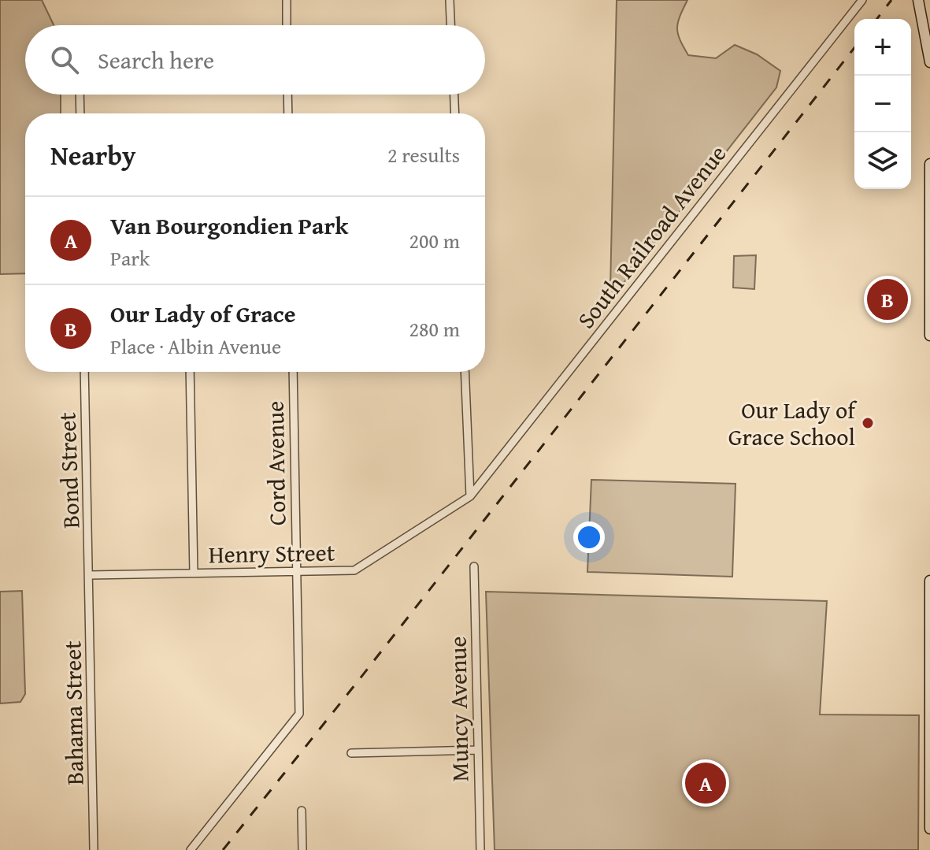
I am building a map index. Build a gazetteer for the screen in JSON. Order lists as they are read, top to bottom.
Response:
{
  "streets": {
    "street": [
      "South Railroad Avenue",
      "Cord Avenue",
      "Bond Street",
      "Henry Street",
      "Muncy Avenue",
      "Bahama Street"
    ]
  },
  "crossings": [
    ["South Railroad Avenue", "Henry Street"],
    ["Cord Avenue", "Henry Street"],
    ["Bond Street", "Henry Street"],
    ["Bond Street", "Bahama Street"],
    ["Henry Street", "Bahama Street"]
  ],
  "places": ["Our Lady of Grace School"],
  "page": {
    "map_buttons": ["+", "−"],
    "search": "Search here",
    "heading": ["Nearby", "2 results"],
    "list": [
      {
        "mark": "A",
        "name": "Van Bourgondien Park",
        "note": "Park",
        "value": "200 m"
      },
      {
        "mark": "B",
        "name": "Our Lady of Grace",
        "note": "Place · Albin Avenue",
        "value": "280 m"
      }
    ],
    "pins": ["B", "A"]
  }
}
